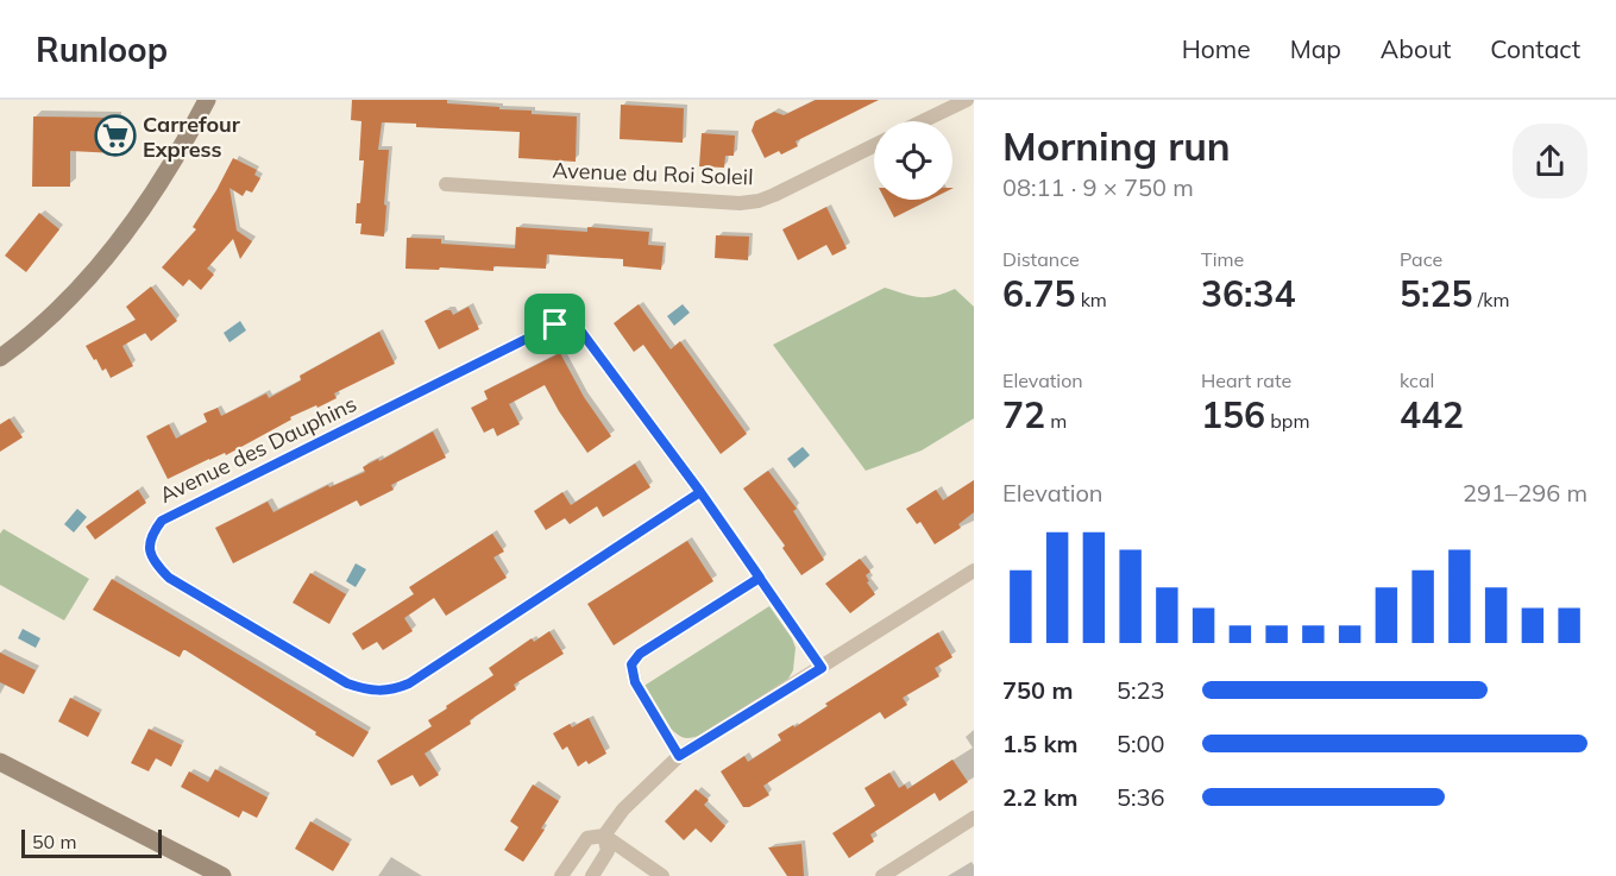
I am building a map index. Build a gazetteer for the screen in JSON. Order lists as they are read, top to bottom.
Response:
{
  "streets": {
    "street": ["Avenue du Roi Soleil", "Avenue des Dauphins"]
  },
  "places": {
    "supermarket": ["Carrefour Express"]
  },
  "scale_bar": "50 m",
  "page": {
    "header": "Runloop",
    "nav": [
      "Home",
      "Map",
      "About",
      "Contact"
    ],
    "heading": ["Morning run", "08:11 · 9 × 750 m"],
    "stats": [
      ["Distance", "6.75 km"],
      ["Time", "36:34"],
      ["Pace", "5:25 /km"],
      ["Elevation", "72 m"],
      ["Heart rate", "156 bpm"],
      ["kcal", "442"]
    ],
    "chart": ["Elevation", "291–296 m"],
    "list": [
      {
        "name": "750 m",
        "note": "5:23"
      },
      {
        "name": "1.5 km",
        "note": "5:00"
      },
      {
        "name": "2.2 km",
        "note": "5:36"
      }
    ],
    "scale": "50 m"
  }
}
